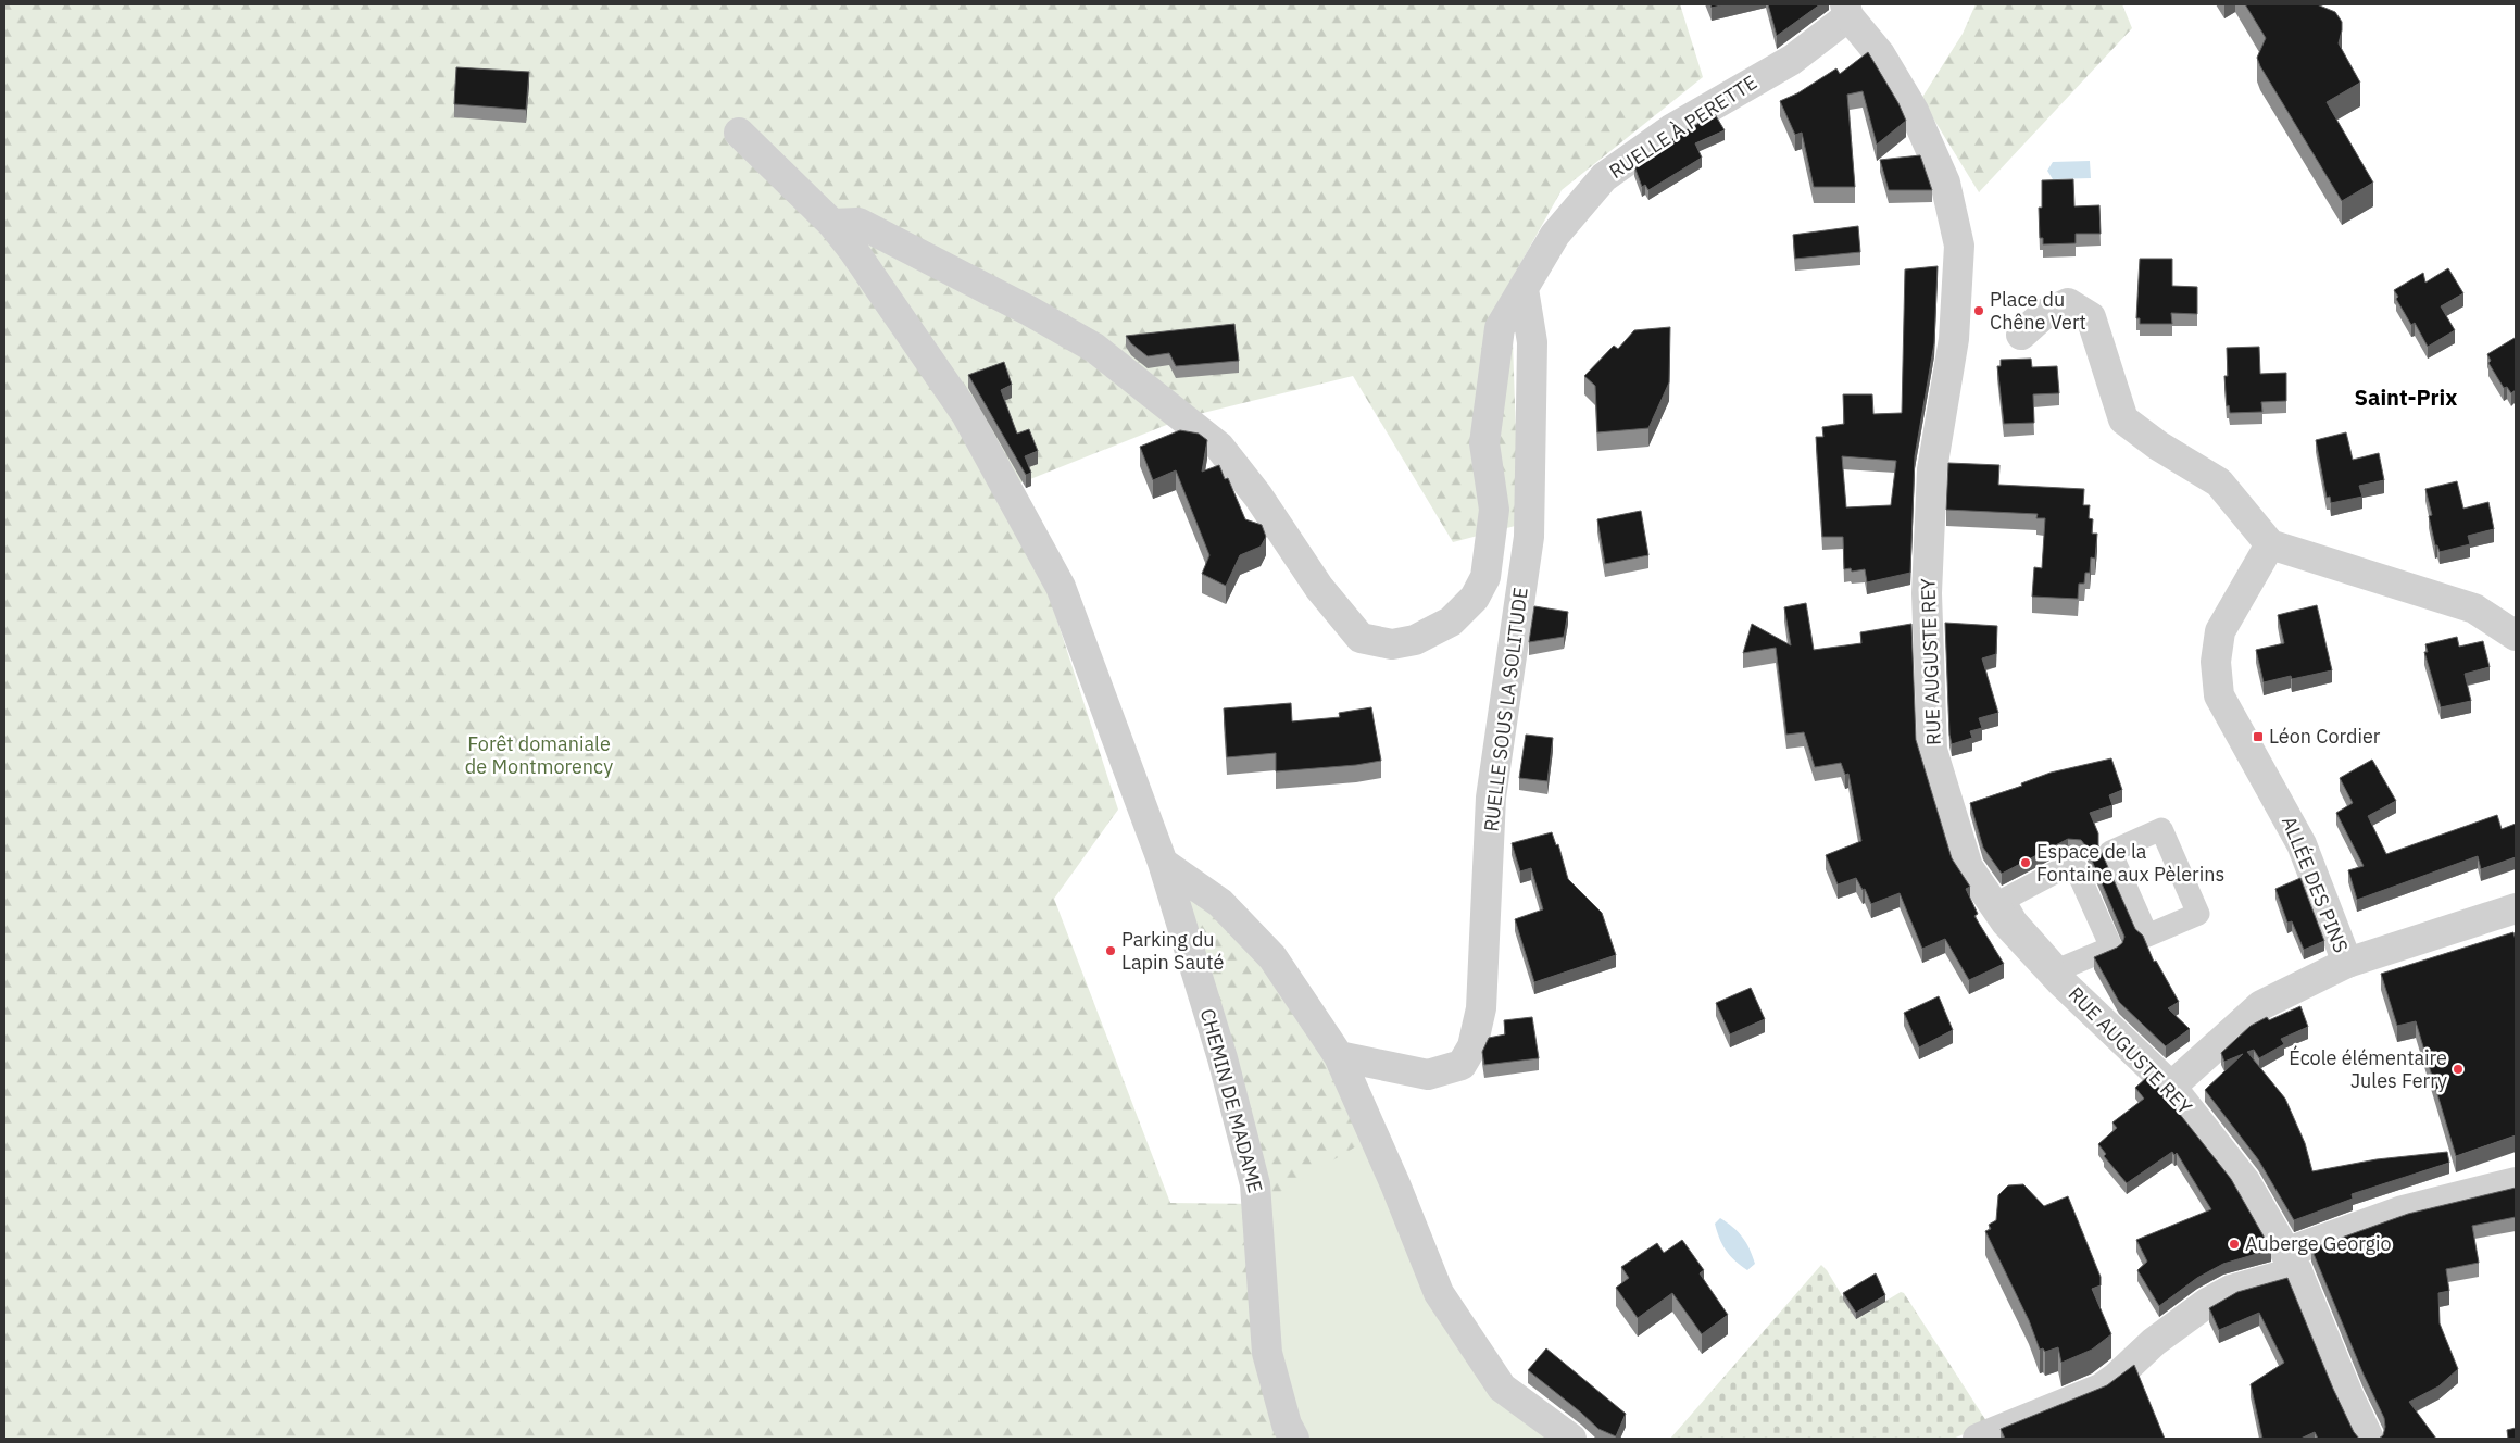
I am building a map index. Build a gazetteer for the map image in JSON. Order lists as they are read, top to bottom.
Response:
{
  "streets": {
    "street": [
      "RUELLE À PERETTE",
      "RUE AUGUSTE REY",
      "RUELLE SOUS LA SOLITUDE",
      "ALLÉE DES PINS",
      "CHEMIN DE MADAME"
    ]
  },
  "crossings": [
    ["RUELLE À PERETTE", "RUE AUGUSTE REY"],
    ["RUELLE À PERETTE", "RUELLE SOUS LA SOLITUDE"],
    ["RUELLE À PERETTE", "CHEMIN DE MADAME"]
  ],
  "districts": ["Saint-Prix"],
  "parks": ["Forêt domaniale de Montmorency"],
  "places": {
    "other": [
      "Place du Chêne Vert",
      "Espace de la Fontaine aux Pèlerins",
      "Parking du Lapin Sauté",
      "École élémentaire Jules Ferry",
      "Auberge Georgio"
    ],
    "transit": ["Léon Cordier"]
  }
}
